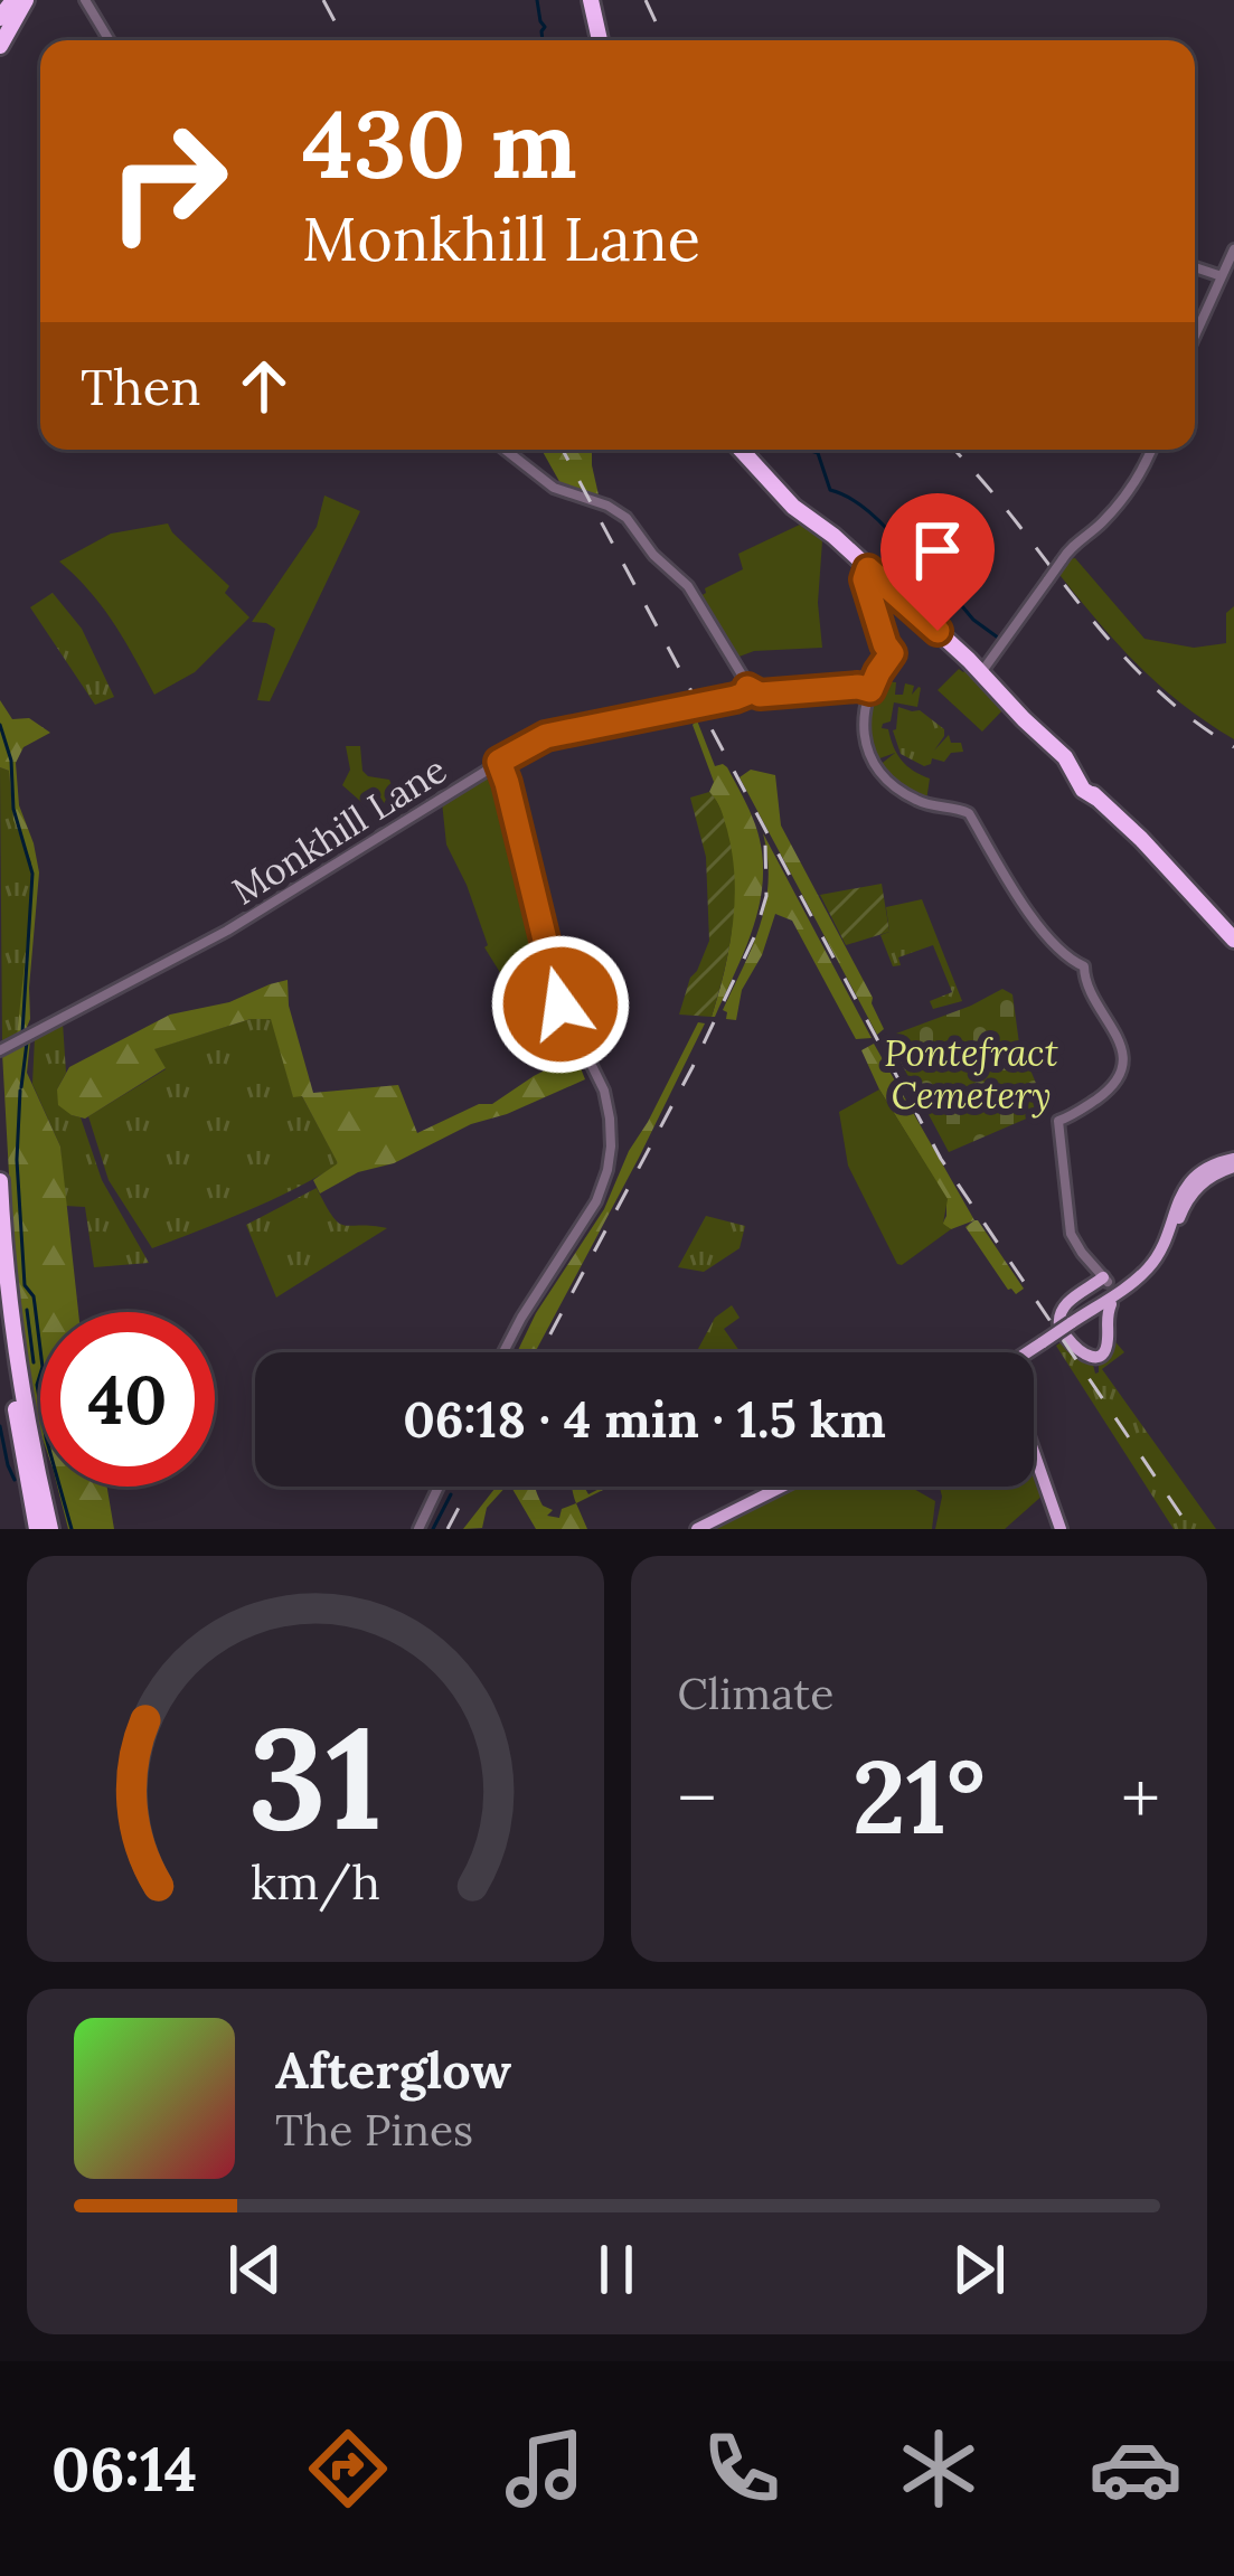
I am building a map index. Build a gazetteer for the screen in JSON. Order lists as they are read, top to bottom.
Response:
{
  "streets": {
    "street": ["Monkhill Lane"]
  },
  "parks": ["Pontefract Cemetery"],
  "page": {
    "turn": ["430 m", "Monkhill Lane"],
    "then": "Then",
    "limit": "40",
    "trip": "06:18 · 4 min · 1.5 km",
    "tile": "Climate",
    "heat": ["−", "21°", "+"],
    "song": ["Afterglow", "The Pines"],
    "tabs": "06:14",
    "gauge": ["31", "km/h"]
  }
}
